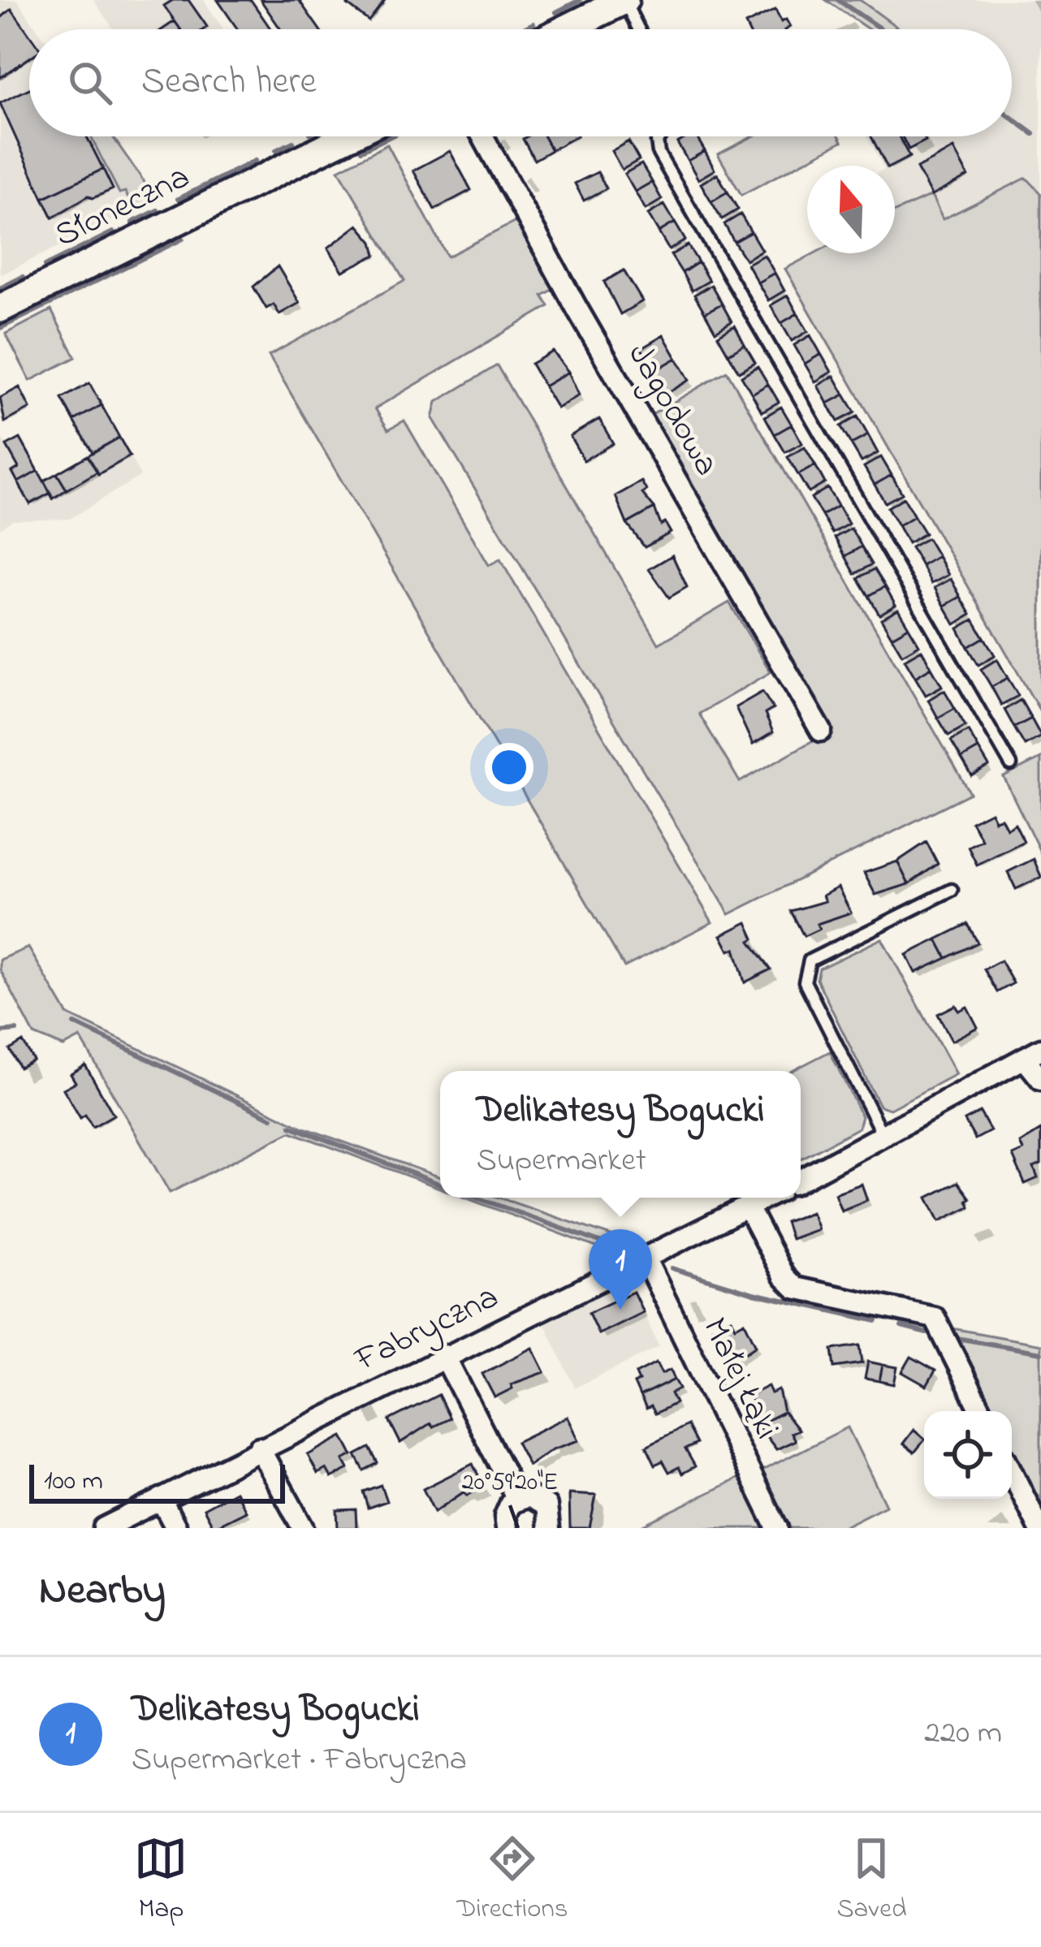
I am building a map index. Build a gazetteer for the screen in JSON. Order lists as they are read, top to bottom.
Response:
{
  "streets": {
    "main road": ["Słoneczna"],
    "street": ["Jagodowa", "Fabryczna", "Małej Łąki"]
  },
  "crossings": [
    ["Fabryczna", "Małej Łąki"]
  ],
  "scale_bar": "100 m",
  "north": "top",
  "page": {
    "search": "Search here",
    "popup": ["Delikatesy Bogucki", "Supermarket"],
    "pins": "1",
    "scale": "100 m",
    "heading": "Nearby",
    "list": [
      {
        "mark": "1",
        "name": "Delikatesy Bogucki",
        "note": "Supermarket · Fabryczna",
        "value": "220 m"
      }
    ],
    "nav": ["Map", "Directions", "Saved"]
  },
  "coordinates": ["20°59'20\"E"]
}
